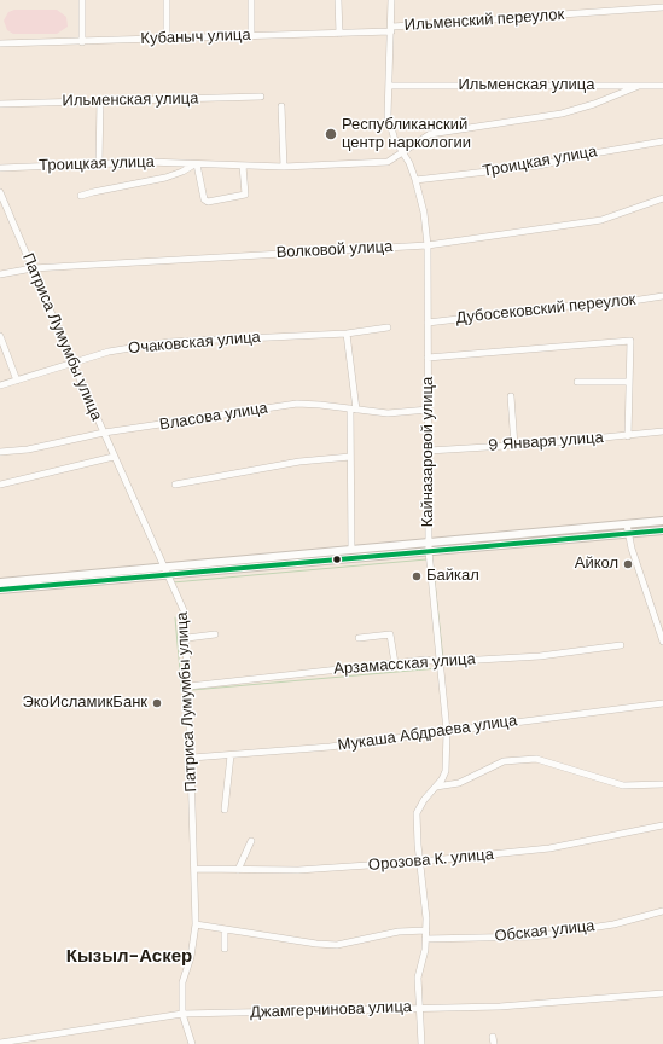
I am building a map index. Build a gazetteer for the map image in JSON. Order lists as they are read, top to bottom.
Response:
{
  "streets": {
    "street": [
      "Ильменский переулок",
      "Кубаныч улица",
      "Ильменская улица",
      "Троицкая улица",
      "Волковой улица",
      "Дубосековский переулок",
      "Патриса Лумумбы улица",
      "Очаковская улица",
      "Власова улица",
      "9 Января улица",
      "Кайназаровой улица",
      "Арзамасская улица",
      "Мукаша Абдраева улица",
      "Орозова К. улица",
      "Обская улица",
      "Джамгерчинова улица"
    ]
  },
  "crossings": [
    ["Ильменский переулок", "Кубаныч улица"],
    ["Ильменский переулок", "Кайназаровой улица"],
    ["Кубаныч улица", "Кайназаровой улица"],
    ["Ильменская улица", "Троицкая улица"],
    ["Ильменская улица", "Кайназаровой улица"],
    ["Троицкая улица", "Кайназаровой улица"],
    ["Волковой улица", "Патриса Лумумбы улица"],
    ["Волковой улица", "Кайназаровой улица"],
    ["Дубосековский переулок", "Кайназаровой улица"],
    ["Патриса Лумумбы улица", "Очаковская улица"],
    ["Патриса Лумумбы улица", "Власова улица"],
    ["Патриса Лумумбы улица", "Арзамасская улица"],
    ["Патриса Лумумбы улица", "Мукаша Абдраева улица"],
    ["Патриса Лумумбы улица", "Орозова К. улица"],
    ["Патриса Лумумбы улица", "Джамгерчинова улица"],
    ["Власова улица", "Кайназаровой улица"],
    ["9 Января улица", "Кайназаровой улица"],
    ["Кайназаровой улица", "Арзамасская улица"],
    ["Кайназаровой улица", "Мукаша Абдраева улица"],
    ["Кайназаровой улица", "Орозова К. улица"],
    ["Кайназаровой улица", "Обская улица"],
    ["Кайназаровой улица", "Джамгерчинова улица"]
  ],
  "districts": ["Кызыл-Аскер"],
  "places": [
    "Республиканский центр наркологии",
    "Айкол",
    "Байкал",
    "ЭкоИсламикБанк"
  ]
}
